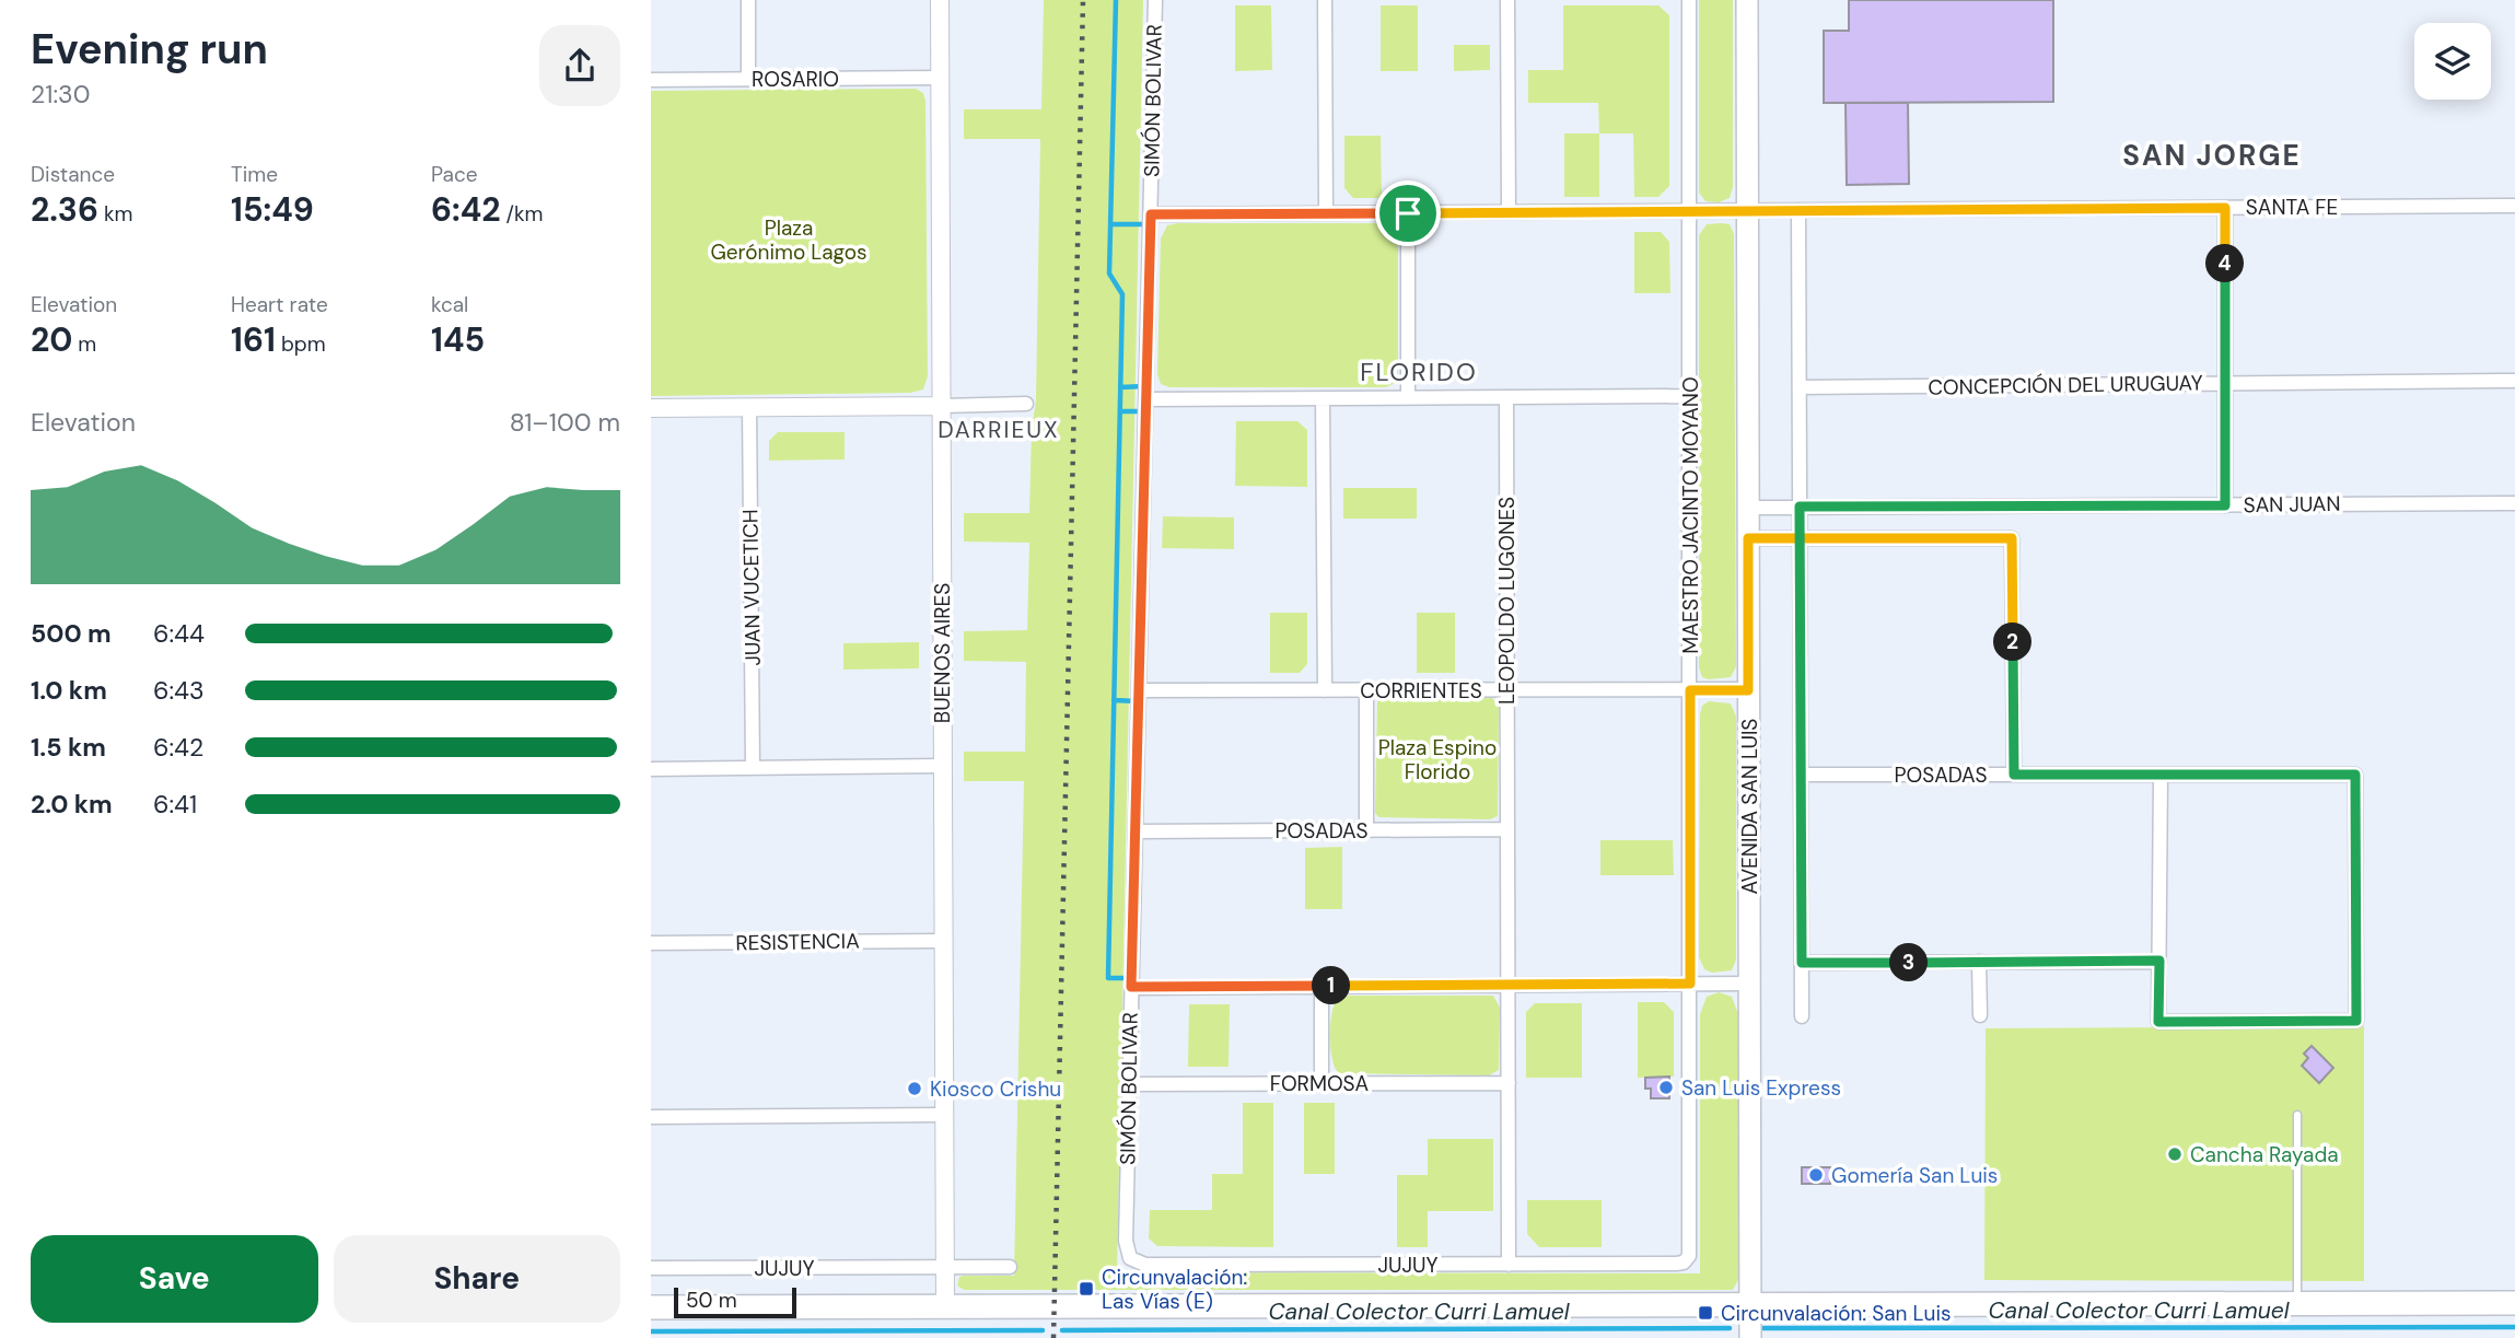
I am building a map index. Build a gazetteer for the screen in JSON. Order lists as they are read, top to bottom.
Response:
{
  "streets": {
    "main road": ["AVENIDA SAN LUIS"],
    "street": [
      "ROSARIO",
      "SIMÓN BOLIVAR",
      "SANTA FE",
      "CONCEPCIÓN DEL URUGUAY",
      "SAN JUAN",
      "MAESTRO JACINTO MOYANO",
      "JUAN VUCETICH",
      "LEOPOLDO LUGONES",
      "BUENOS AIRES",
      "CORRIENTES",
      "POSADAS",
      "RESISTENCIA",
      "FORMOSA",
      "JUJUY"
    ]
  },
  "crossings": [
    ["ROSARIO", "BUENOS AIRES"],
    ["SIMÓN BOLIVAR", "SANTA FE"],
    ["SIMÓN BOLIVAR", "CORRIENTES"],
    ["SIMÓN BOLIVAR", "POSADAS"],
    ["SIMÓN BOLIVAR", "FORMOSA"],
    ["SIMÓN BOLIVAR", "JUJUY"],
    ["SANTA FE", "MAESTRO JACINTO MOYANO"],
    ["SANTA FE", "AVENIDA SAN LUIS"],
    ["SAN JUAN", "AVENIDA SAN LUIS"],
    ["MAESTRO JACINTO MOYANO", "CORRIENTES"],
    ["MAESTRO JACINTO MOYANO", "JUJUY"],
    ["LEOPOLDO LUGONES", "CORRIENTES"],
    ["LEOPOLDO LUGONES", "POSADAS"],
    ["LEOPOLDO LUGONES", "FORMOSA"],
    ["LEOPOLDO LUGONES", "JUJUY"],
    ["BUENOS AIRES", "RESISTENCIA"],
    ["BUENOS AIRES", "JUJUY"],
    ["CORRIENTES", "AVENIDA SAN LUIS"]
  ],
  "districts": ["SAN JORGE", "FLORIDO", "DARRIEUX"],
  "water": ["Canal Colector Curri Lamuel"],
  "parks": ["Plaza Gerónimo Lagos", "Plaza Espino Florido"],
  "places": {
    "other": [
      "San Luis Express",
      "Kiosco Crishu",
      "Cancha Rayada",
      "Gomería San Luis"
    ],
    "transit": ["Circunvalación: Las Vías (E)", "Circunvalación: San Luis"]
  },
  "scale_bar": "50 m",
  "page": {
    "heading": ["Evening run", "21:30"],
    "stats": [
      ["Distance", "2.36 km"],
      ["Time", "15:49"],
      ["Pace", "6:42 /km"],
      ["Elevation", "20 m"],
      ["Heart rate", "161 bpm"],
      ["kcal", "145"]
    ],
    "pins": [
      "4",
      "2",
      "3",
      "1"
    ],
    "chart": ["Elevation", "81–100 m"],
    "list": [
      {
        "name": "500 m",
        "note": "6:44"
      },
      {
        "name": "1.0 km",
        "note": "6:43"
      },
      {
        "name": "1.5 km",
        "note": "6:42"
      },
      {
        "name": "2.0 km",
        "note": "6:41"
      }
    ],
    "buttons": ["Save", "Share"],
    "scale": "50 m"
  }
}
